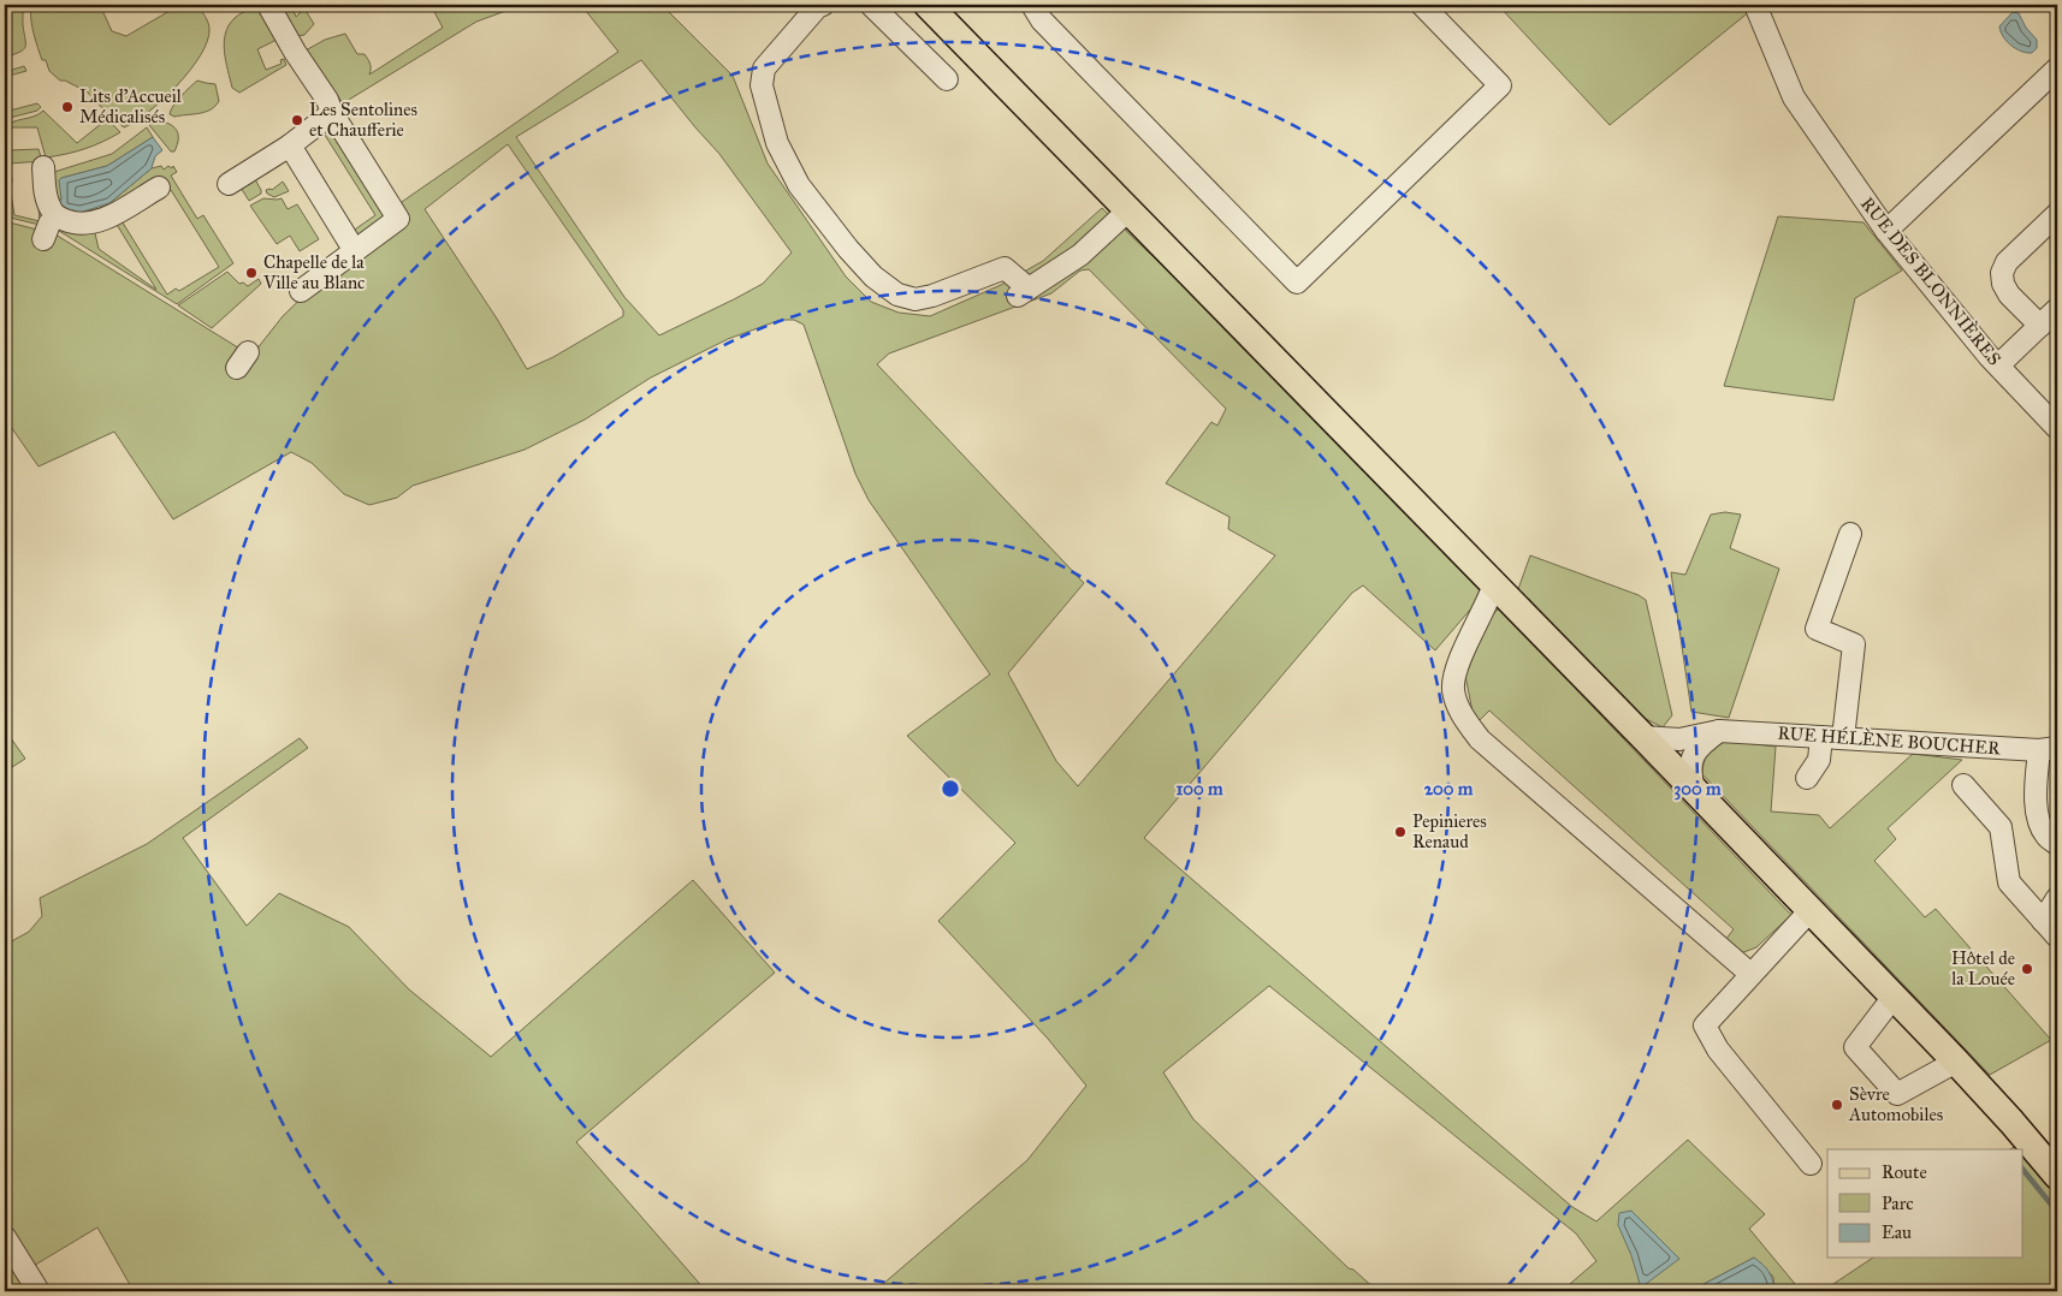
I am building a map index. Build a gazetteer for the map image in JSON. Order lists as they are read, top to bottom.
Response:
{
  "streets": {
    "street": ["RUE DES BLONNIÈRES", "RUE HÉLÈNE BOUCHER"]
  },
  "places": [
    "Lits d'Accueil Médicalisés",
    "Les Sentolines et Chaufferie",
    "Chapelle de la Ville au Blanc",
    "Pepinieres Renaud",
    "Hôtel de la Louée",
    "Sèvre Automobiles"
  ],
  "legend": ["Route", "Parc", "Eau"],
  "rings": ["100 m", "200 m", "300 m"]
}
